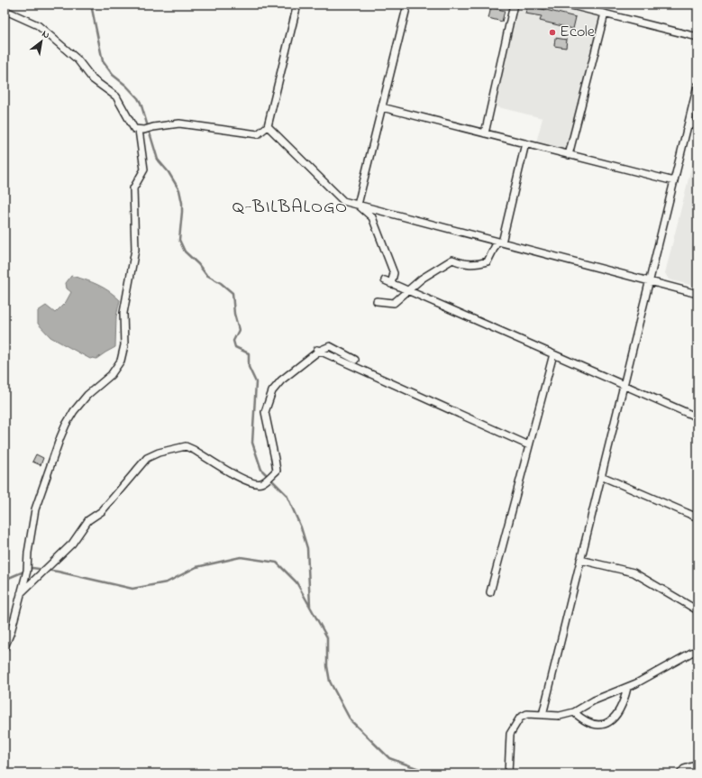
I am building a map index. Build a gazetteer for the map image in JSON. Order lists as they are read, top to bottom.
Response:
{
  "districts": ["Q-BILBALOGO"],
  "places": ["Ecole"],
  "north": "top right"
}
